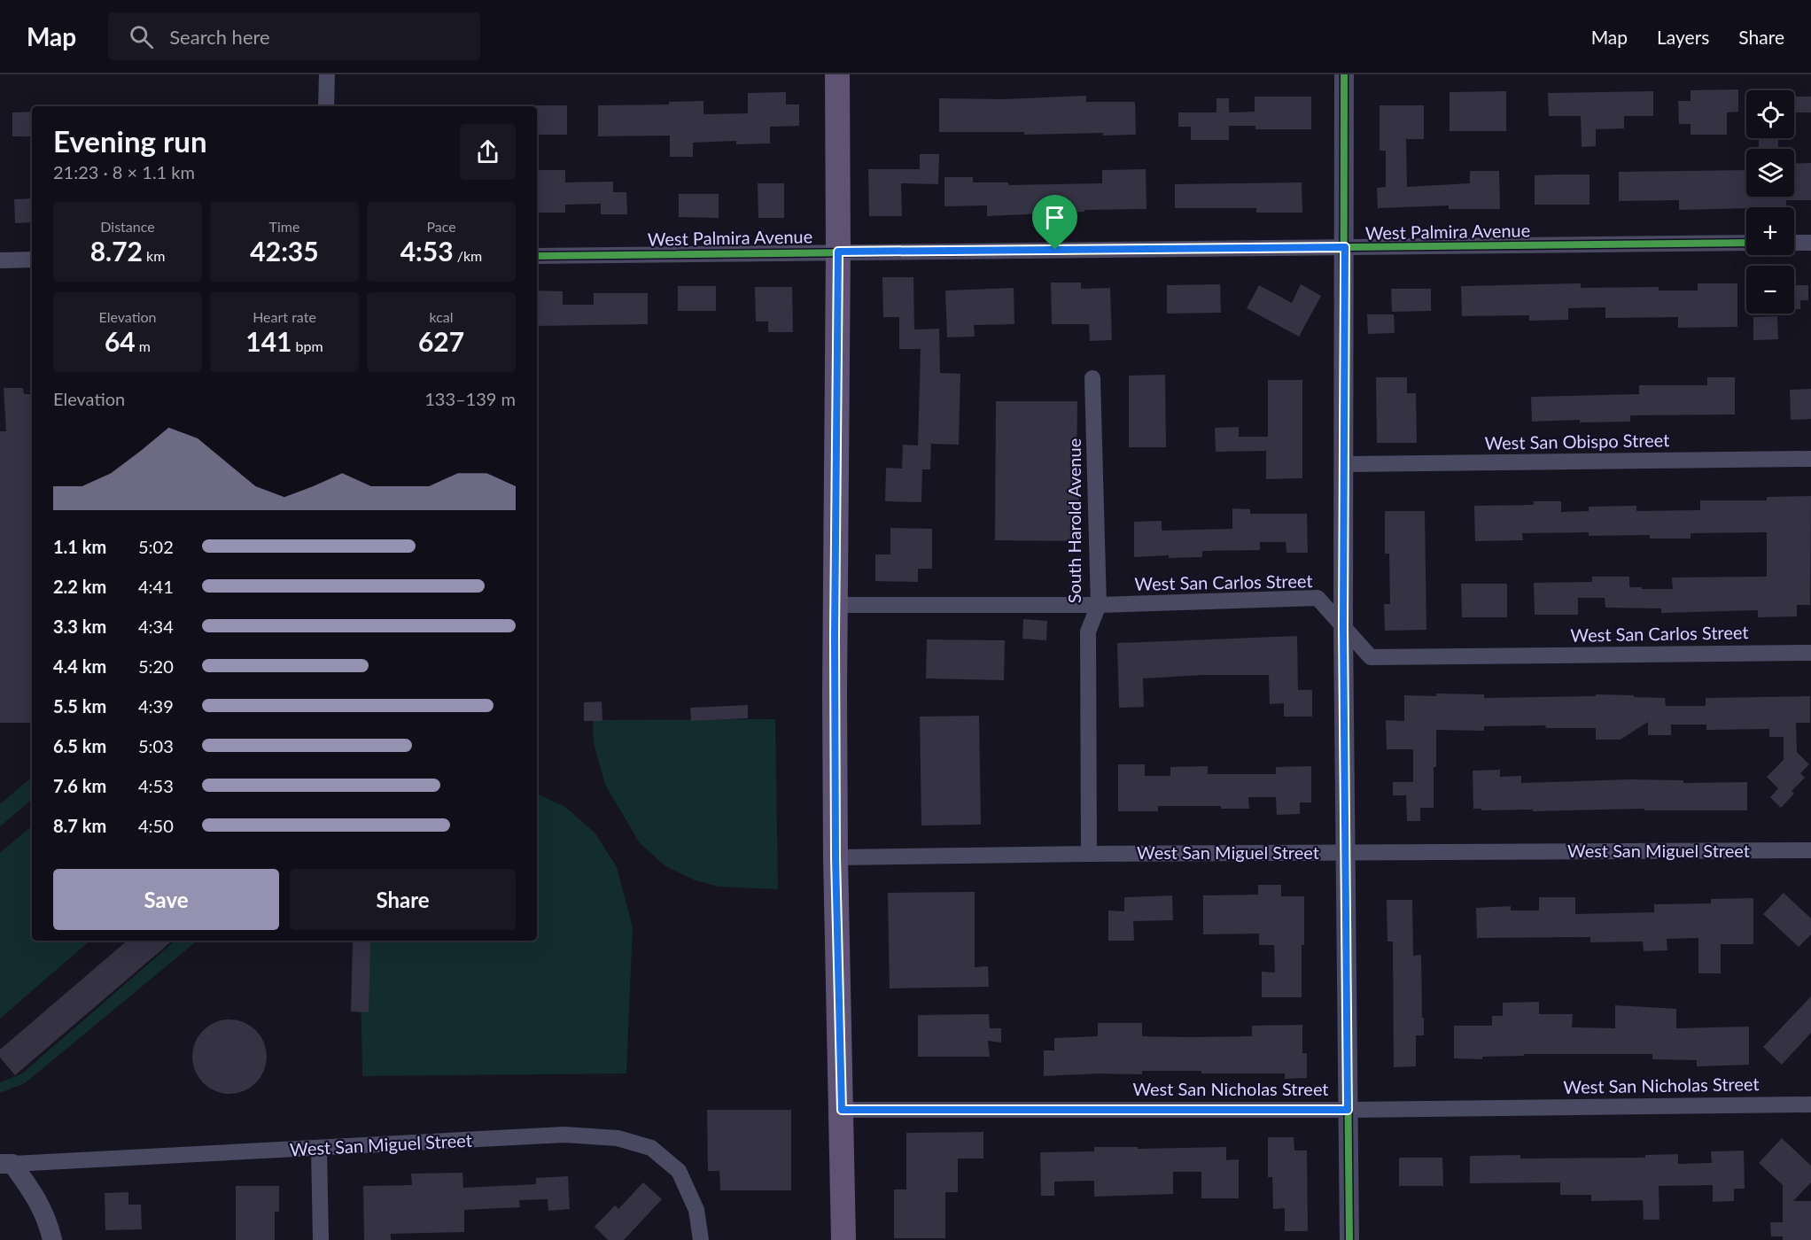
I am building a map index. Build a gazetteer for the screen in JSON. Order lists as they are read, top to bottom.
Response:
{
  "streets": {
    "street": [
      "West Palmira Avenue",
      "West San Obispo Street",
      "South Harold Avenue",
      "West San Carlos Street",
      "West San Miguel Street",
      "West San Nicholas Street"
    ]
  },
  "crossings": [
    ["South Harold Avenue", "West San Carlos Street"],
    ["South Harold Avenue", "West San Miguel Street"]
  ],
  "page": {
    "header": "Map",
    "search": "Search here",
    "nav": ["Map", "Layers", "Share"],
    "map_buttons": ["+", "−"],
    "heading": ["Evening run", "21:23 · 8 × 1.1 km"],
    "stats": [
      ["Distance", "8.72 km"],
      ["Time", "42:35"],
      ["Pace", "4:53 /km"],
      ["Elevation", "64 m"],
      ["Heart rate", "141 bpm"],
      ["kcal", "627"]
    ],
    "chart": ["Elevation", "133–139 m"],
    "list": [
      {
        "name": "1.1 km",
        "note": "5:02"
      },
      {
        "name": "2.2 km",
        "note": "4:41"
      },
      {
        "name": "3.3 km",
        "note": "4:34"
      },
      {
        "name": "4.4 km",
        "note": "5:20"
      },
      {
        "name": "5.5 km",
        "note": "4:39"
      },
      {
        "name": "6.5 km",
        "note": "5:03"
      },
      {
        "name": "7.6 km",
        "note": "4:53"
      },
      {
        "name": "8.7 km",
        "note": "4:50"
      }
    ],
    "buttons": ["Save", "Share"]
  }
}
